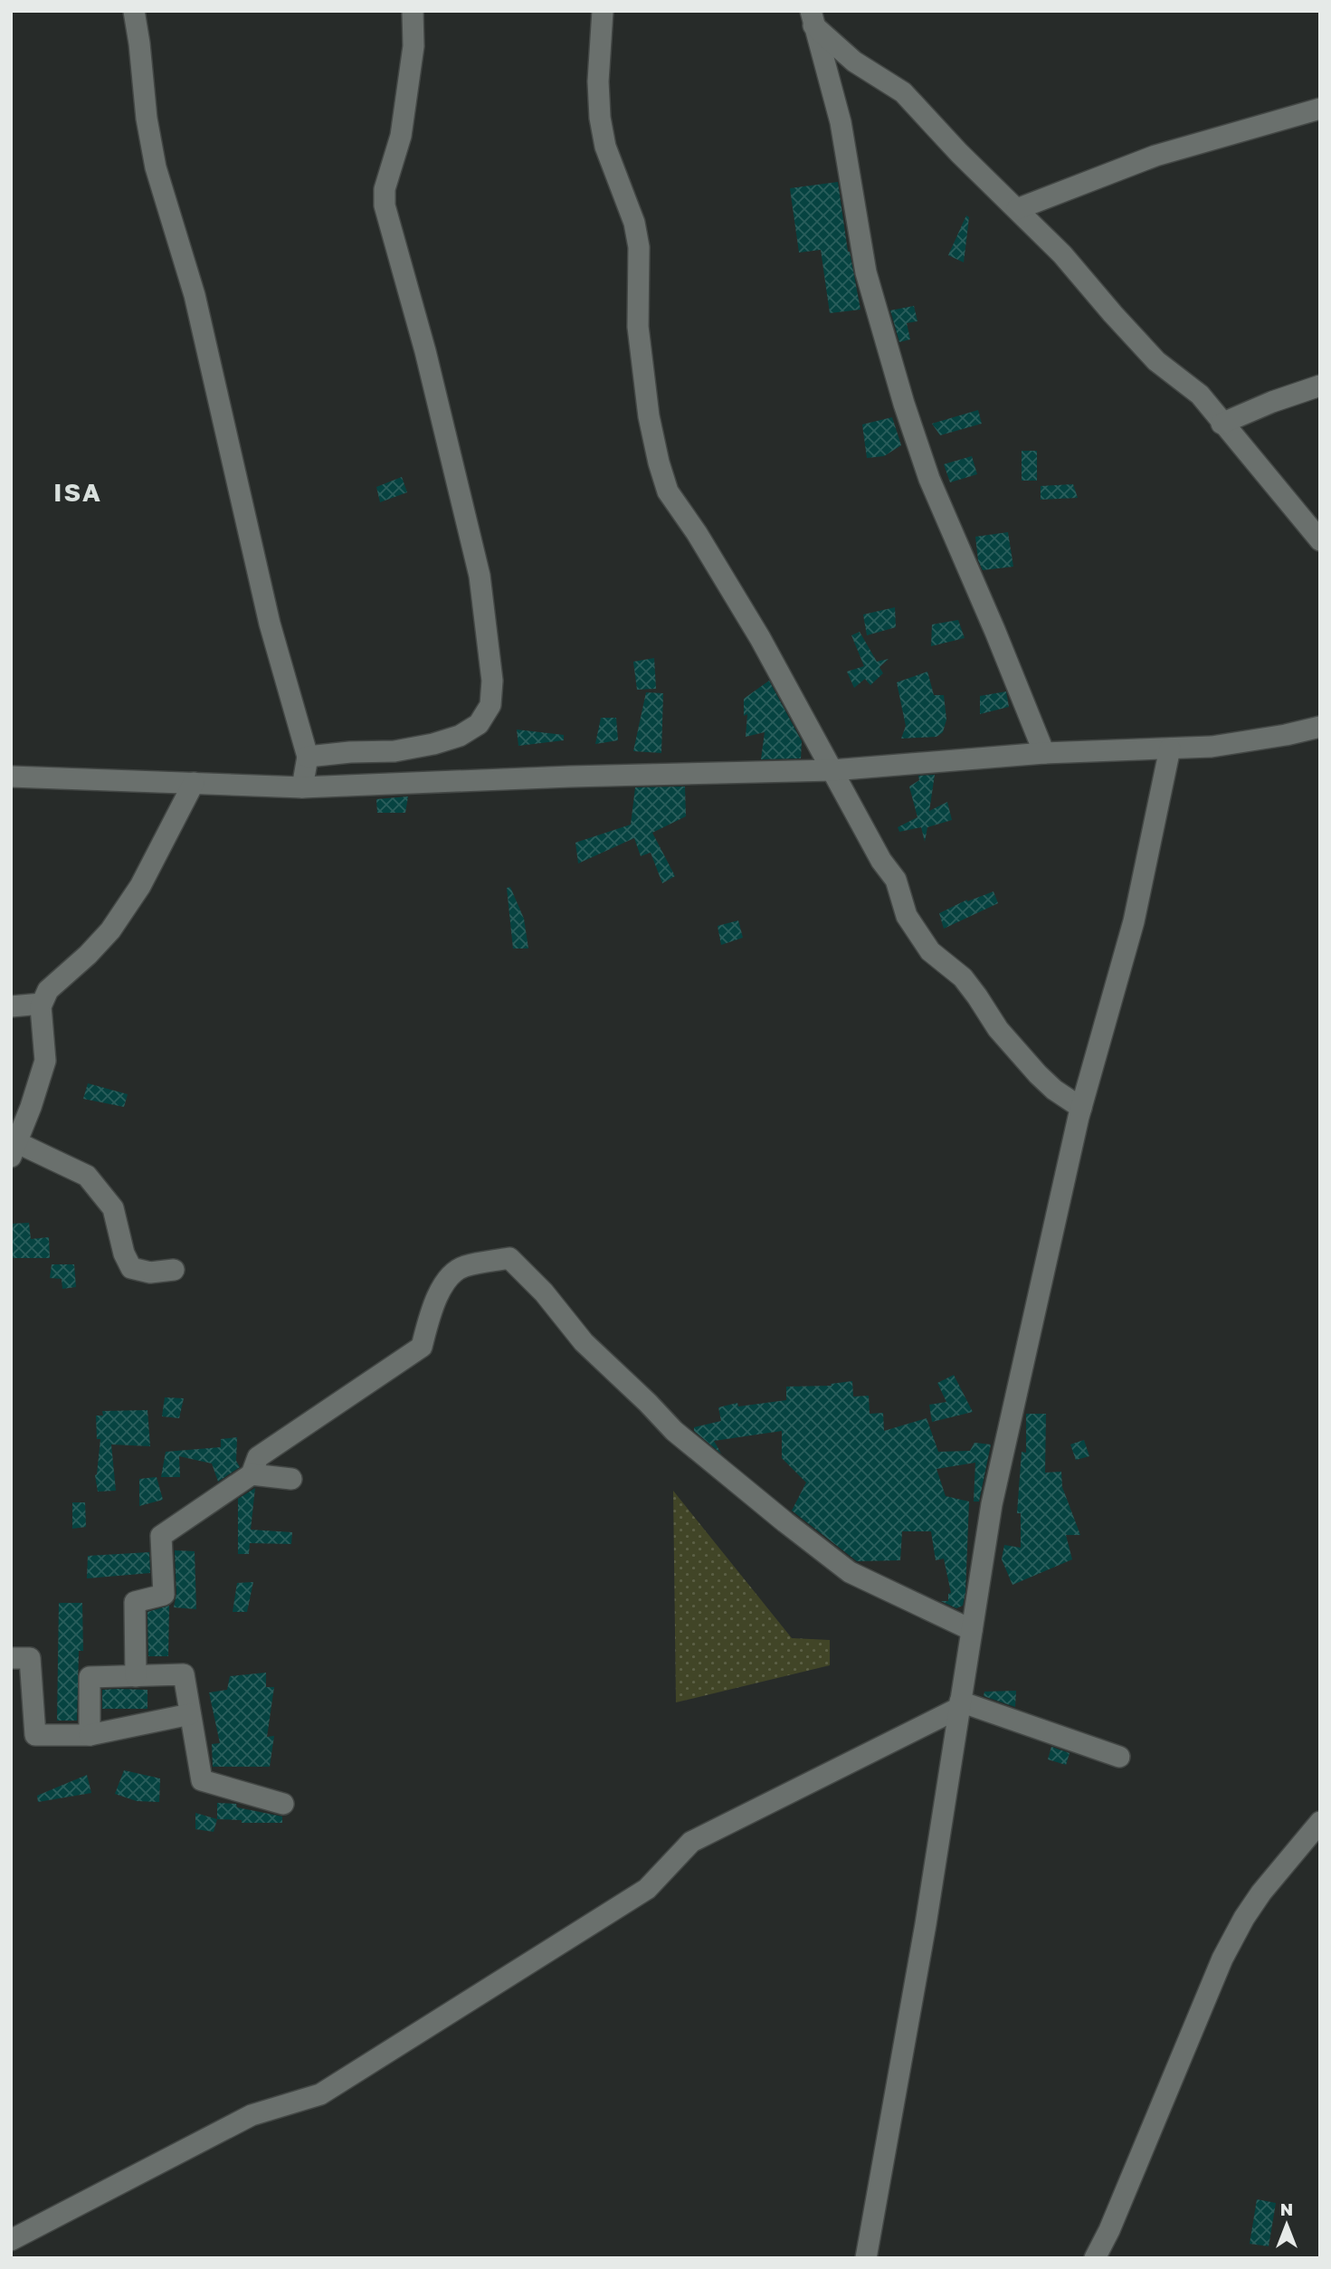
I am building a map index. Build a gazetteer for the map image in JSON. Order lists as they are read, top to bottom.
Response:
{
  "districts": ["ISA"],
  "north": "top"
}
